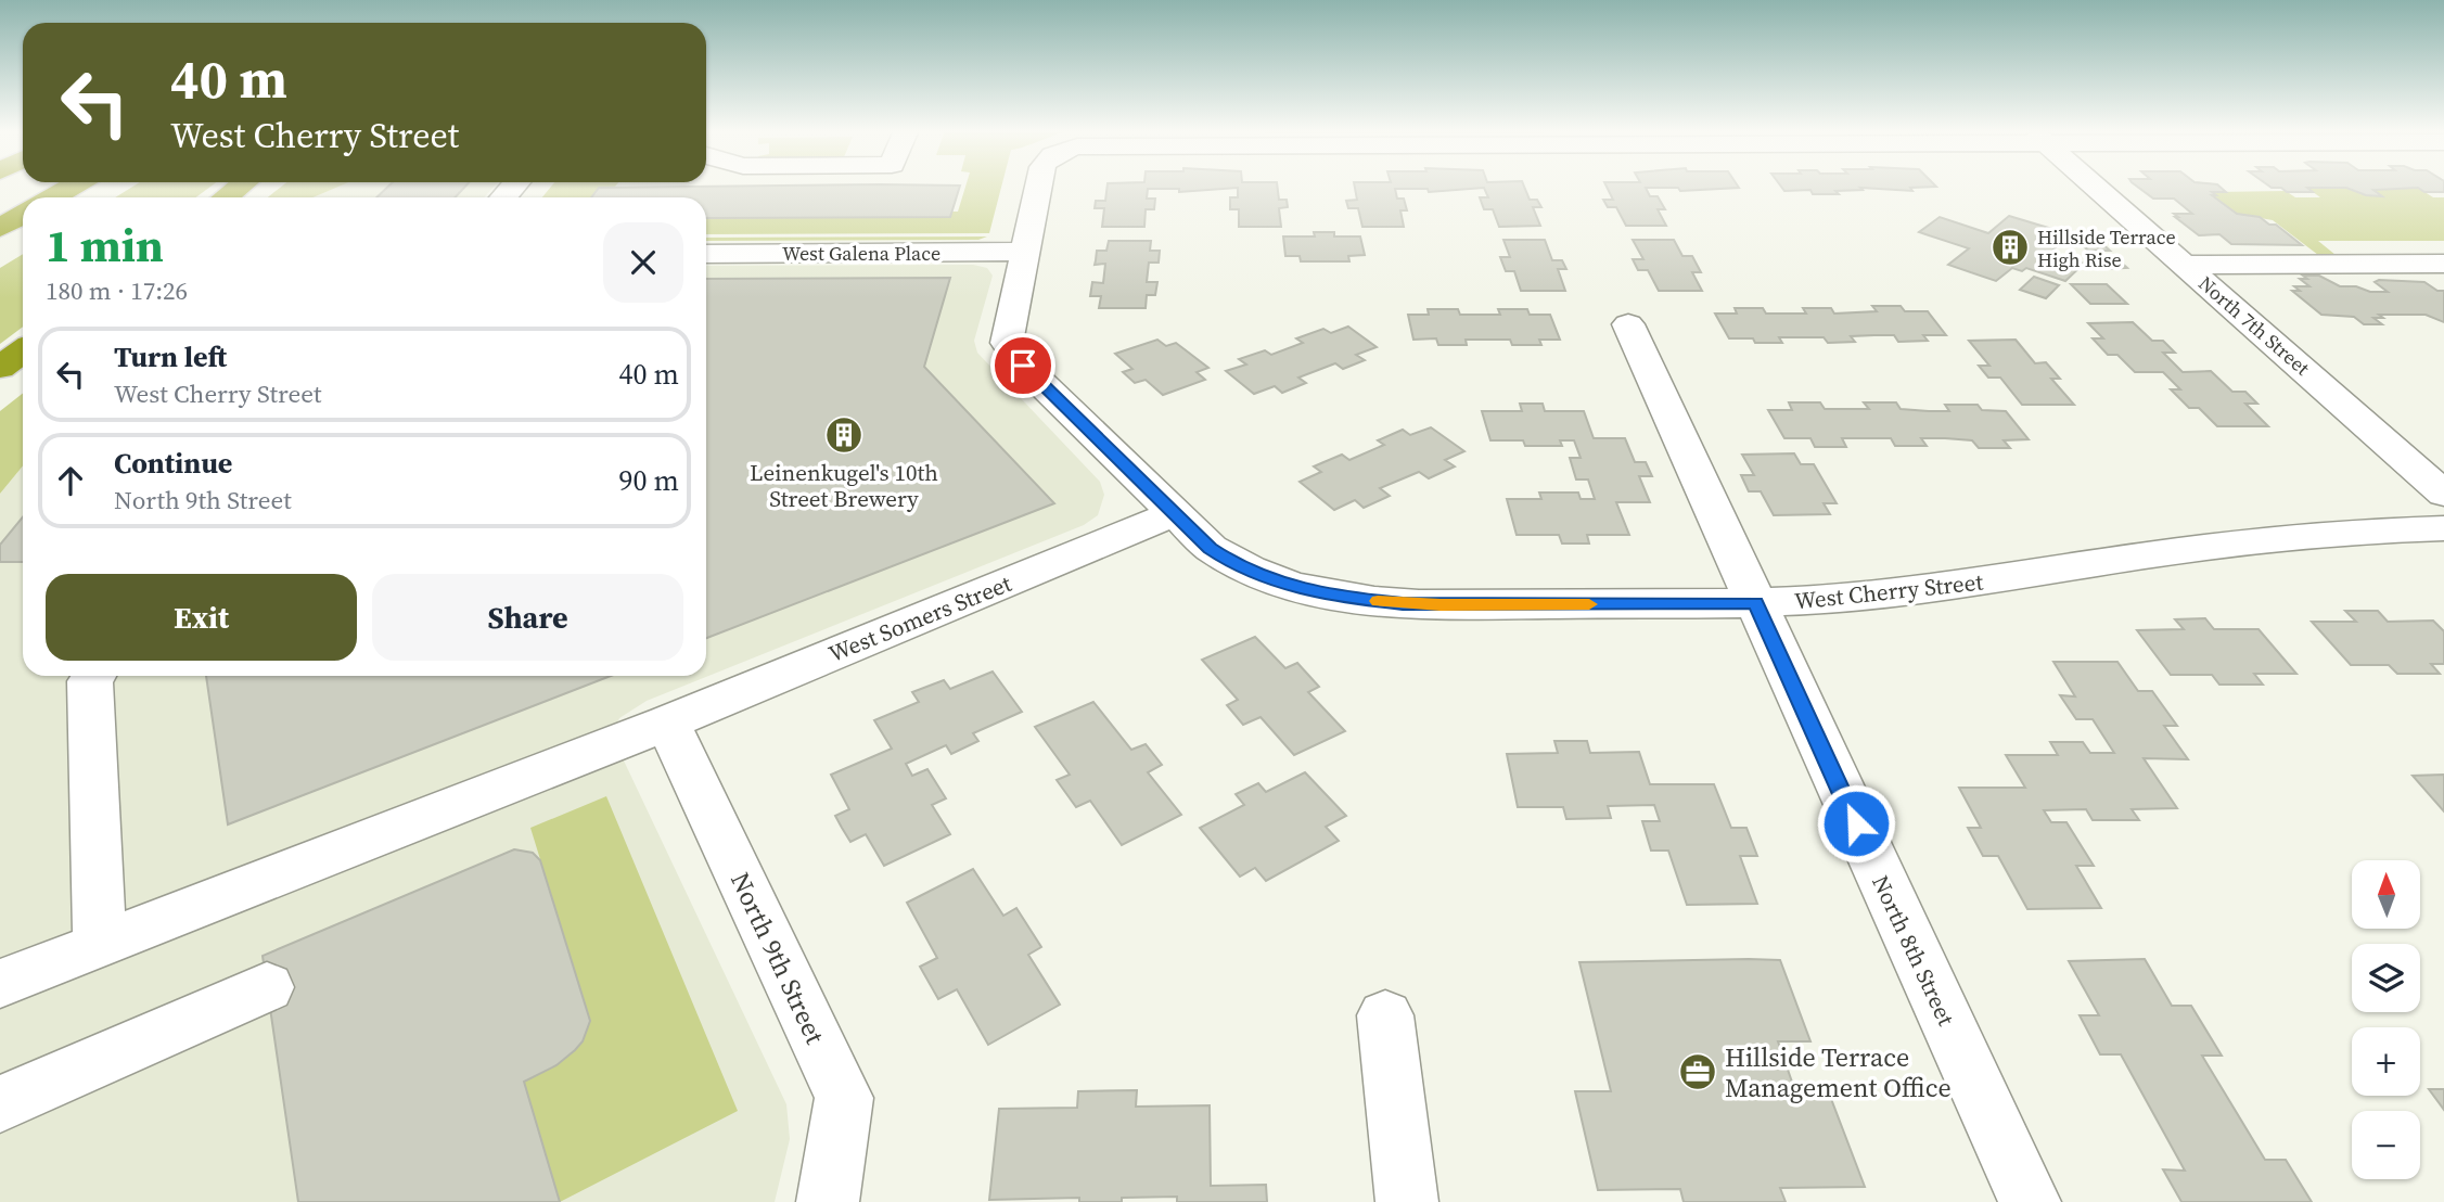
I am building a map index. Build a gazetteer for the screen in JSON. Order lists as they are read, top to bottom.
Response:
{
  "streets": {
    "street": [
      "West Galena Place",
      "North 7th Street",
      "West Cherry Street",
      "West Somers Street",
      "North 8th Street",
      "North 9th Street"
    ]
  },
  "crossings": [
    ["West Cherry Street", "West Somers Street"],
    ["West Cherry Street", "North 8th Street"],
    ["West Somers Street", "North 9th Street"]
  ],
  "places": {
    "building": ["Hillside Terrace High Rise", "Leinenkugel's 10th Street Brewery"],
    "office": ["Hillside Terrace Management Office"]
  },
  "north": "top",
  "page": {
    "turn": ["40 m", "West Cherry Street"],
    "heading": ["1 min", "180 m · 17:26"],
    "list": [
      {
        "name": "Turn left",
        "note": "West Cherry Street",
        "value": "40 m"
      },
      {
        "name": "Continue",
        "note": "North 9th Street",
        "value": "90 m"
      }
    ],
    "buttons": ["Exit", "Share"],
    "map_buttons": ["+", "−"]
  }
}
